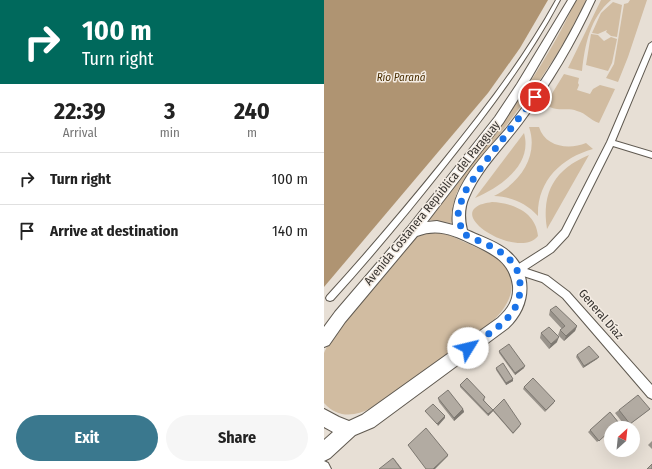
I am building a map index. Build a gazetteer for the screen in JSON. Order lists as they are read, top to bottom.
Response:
{
  "streets": {
    "main road": ["Avenida Costanera República del Paraguay"],
    "street": ["General Díaz"]
  },
  "water": ["Río Paraná"],
  "north": "top right",
  "page": {
    "turn": ["100 m", "Turn right"],
    "eta": [
      "22:39",
      "Arrival",
      "3",
      "min",
      "240",
      "m"
    ],
    "list": [
      {
        "name": "Turn right",
        "value": "100 m"
      },
      {
        "name": "Arrive at destination",
        "value": "140 m"
      }
    ],
    "buttons": ["Exit", "Share"]
  }
}
